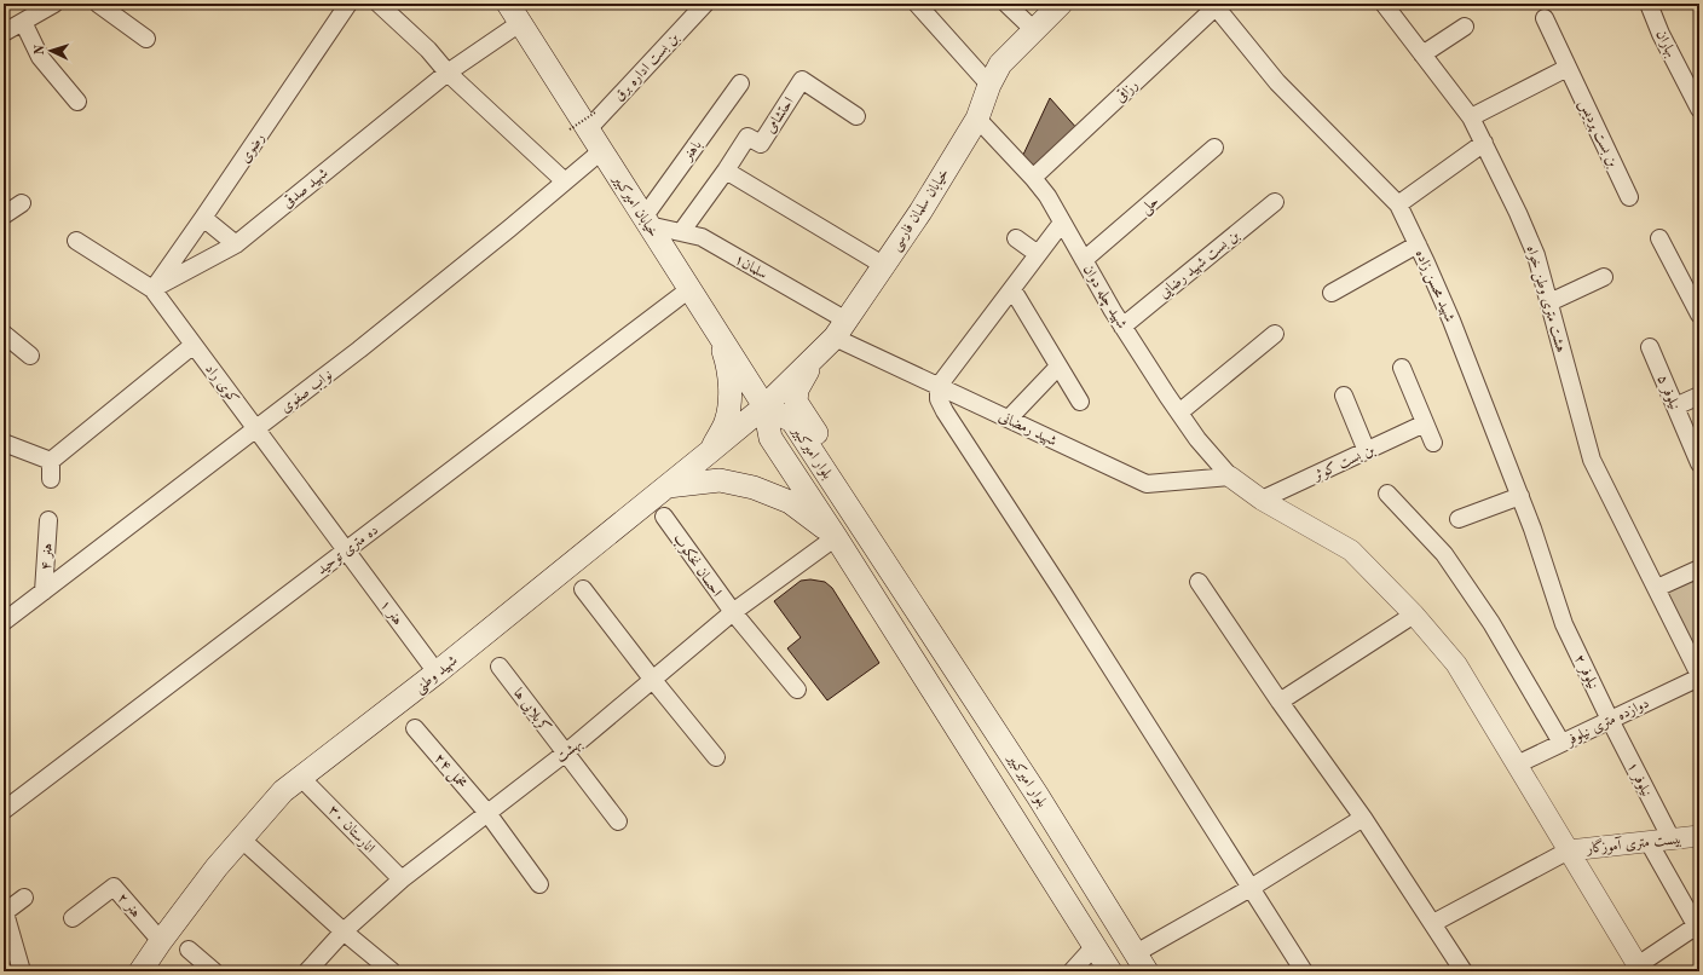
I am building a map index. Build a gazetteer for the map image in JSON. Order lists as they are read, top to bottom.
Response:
{
  "streets": {
    "main road": [
      "خیابان امیرکبیر",
      "خیابان سلمان فارسی",
      "بلوار امیرکبیر",
      "شهید وطنی"
    ],
    "street": [
      "بهاران",
      "بن بست اداره برق",
      "رزاقی",
      "احتشامی",
      "بن بست پردیس",
      "رضوی",
      "باهنر",
      "شهید صدقی",
      "حلی",
      "بن بست شهید رضایی",
      "سلمان۱",
      "شهید محسن زاده",
      "شهید چله دوان",
      "هشت متری وطن خواه",
      "کوی راد",
      "نواب صفوی",
      "نیلوفر ۵",
      "شهید رمضانی",
      "بن بست کوثر",
      "ده متری توحید",
      "هنر ۴",
      "احسان نخکوب",
      "هنر ۱",
      "نیلوفر ۲",
      "کربلایی ها",
      "دوازده متری نیلوفر",
      "بهشت",
      "مخمل ۲۴",
      "نیلوفر ۱",
      "انارستان ۳۰",
      "بیست متری آموزگار",
      "هنر ۲"
    ]
  },
  "crossings": [
    ["بن بست اداره برق", "خیابان امیرکبیر"],
    ["رزاقی", "شهید محسن زاده"],
    ["رزاقی", "شهید چله دوان"],
    ["احتشامی", "سلمان۱"],
    ["رضوی", "شهید صدقی"],
    ["رضوی", "کوی راد"],
    ["باهنر", "خیابان امیرکبیر"],
    ["باهنر", "سلمان۱"],
    ["شهید صدقی", "خیابان امیرکبیر"],
    ["شهید صدقی", "کوی راد"],
    ["حلی", "شهید چله دوان"],
    ["خیابان امیرکبیر", "خیابان سلمان فارسی"],
    ["خیابان امیرکبیر", "سلمان۱"],
    ["خیابان امیرکبیر", "نواب صفوی"],
    ["خیابان امیرکبیر", "بلوار امیرکبیر"],
    ["خیابان امیرکبیر", "ده متری توحید"],
    ["خیابان امیرکبیر", "شهید وطنی"],
    ["خیابان سلمان فارسی", "سلمان۱"],
    ["خیابان سلمان فارسی", "شهید چله دوان"],
    ["خیابان سلمان فارسی", "شهید رمضانی"],
    ["خیابان سلمان فارسی", "بلوار امیرکبیر"],
    ["خیابان سلمان فارسی", "شهید وطنی"],
    ["بن بست شهید رضایی", "شهید چله دوان"],
    ["سلمان۱", "شهید رمضانی"],
    ["شهید محسن زاده", "نیلوفر ۲"],
    ["شهید چله دوان", "شهید رمضانی"],
    ["هشت متری وطن خواه", "دوازده متری نیلوفر"],
    ["کوی راد", "نواب صفوی"],
    ["کوی راد", "ده متری توحید"],
    ["کوی راد", "هنر ۱"],
    ["نواب صفوی", "هنر ۴"],
    ["بلوار امیرکبیر", "شهید وطنی"],
    ["بلوار امیرکبیر", "بهشت"],
    ["ده متری توحید", "هنر ۱"],
    ["احسان نخکوب", "بهشت"],
    ["هنر ۱", "شهید وطنی"],
    ["نیلوفر ۲", "دوازده متری نیلوفر"],
    ["نیلوفر ۲", "نیلوفر ۱"],
    ["شهید وطنی", "انارستان ۳۰"],
    ["شهید وطنی", "هنر ۲"],
    ["کربلایی ها", "بهشت"],
    ["دوازده متری نیلوفر", "نیلوفر ۱"],
    ["بهشت", "مخمل ۲۴"],
    ["بهشت", "انارستان ۳۰"],
    ["نیلوفر ۱", "بیست متری آموزگار"]
  ],
  "north": "left"
}
